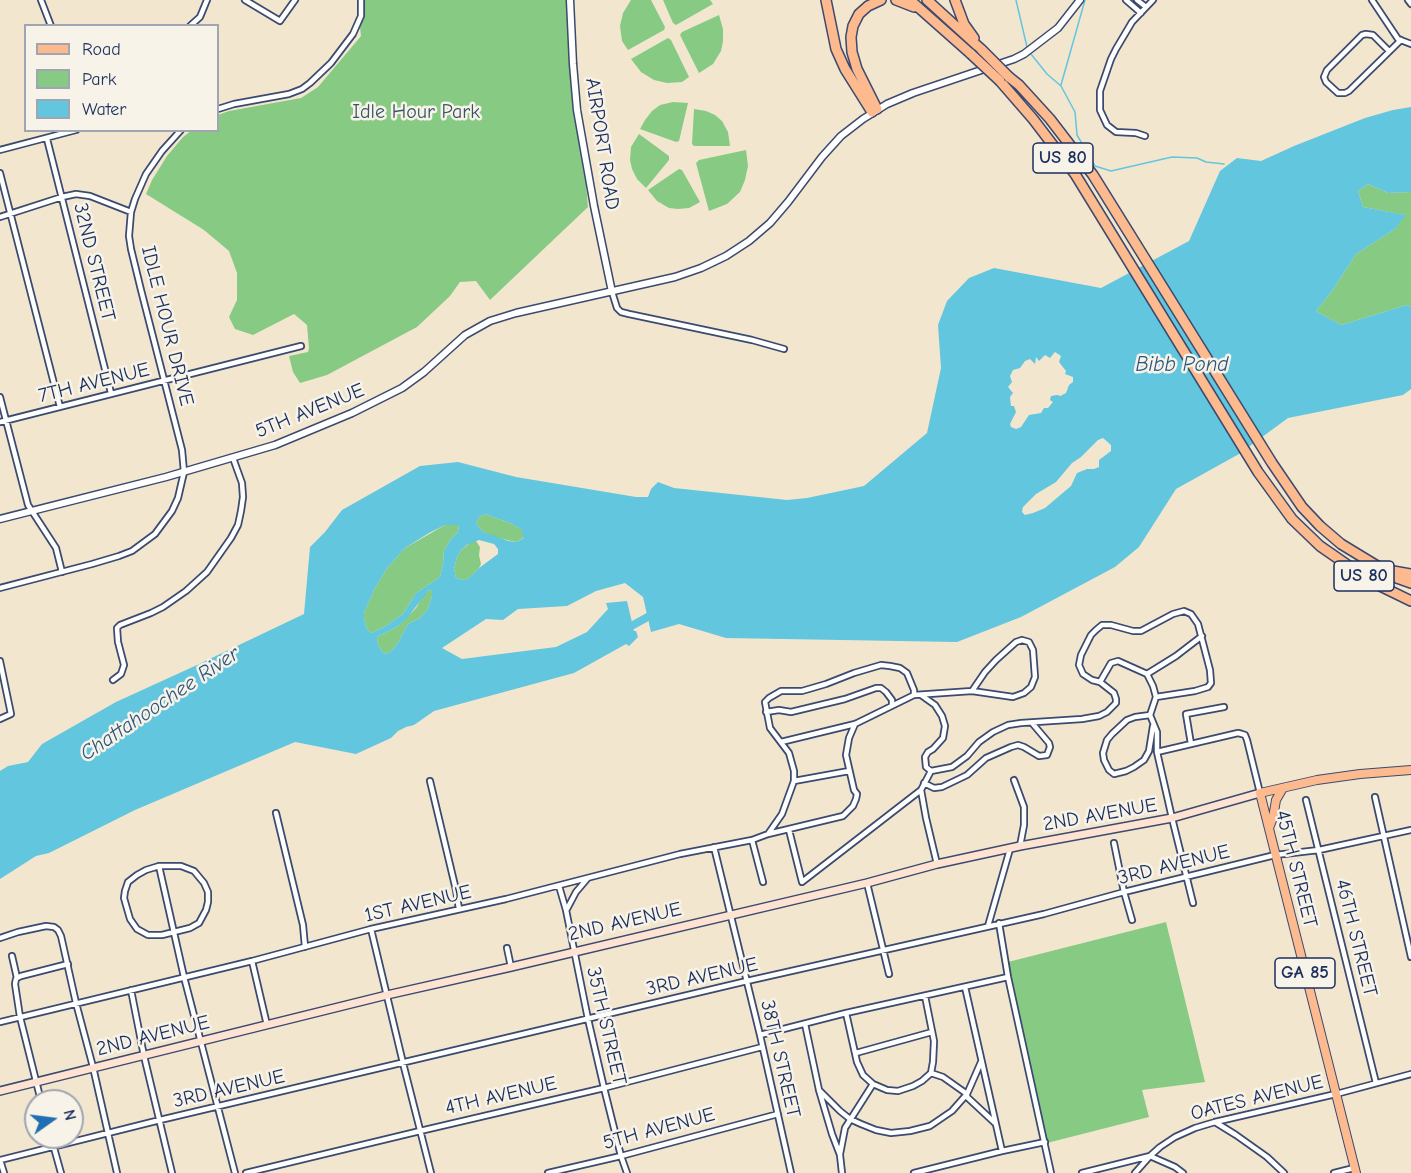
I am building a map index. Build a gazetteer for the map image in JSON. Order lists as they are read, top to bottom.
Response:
{
  "streets": {
    "highway": ["US 80"],
    "main road": ["2ND AVENUE", "45TH STREET", "GA 85"],
    "street": [
      "AIRPORT ROAD",
      "32ND STREET",
      "IDLE HOUR DRIVE",
      "7TH AVENUE",
      "5TH AVENUE",
      "3RD AVENUE",
      "1ST AVENUE",
      "46TH STREET",
      "35TH STREET",
      "38TH STREET",
      "4TH AVENUE",
      "OATES AVENUE"
    ]
  },
  "crossings": [
    ["AIRPORT ROAD", "5TH AVENUE"],
    ["32ND STREET", "7TH AVENUE"],
    ["IDLE HOUR DRIVE", "7TH AVENUE"],
    ["IDLE HOUR DRIVE", "5TH AVENUE"],
    ["5TH AVENUE", "35TH STREET"],
    ["5TH AVENUE", "38TH STREET"],
    ["2ND AVENUE", "45TH STREET"],
    ["2ND AVENUE", "35TH STREET"],
    ["2ND AVENUE", "38TH STREET"],
    ["3RD AVENUE", "45TH STREET"],
    ["3RD AVENUE", "46TH STREET"],
    ["3RD AVENUE", "35TH STREET"],
    ["3RD AVENUE", "38TH STREET"],
    ["45TH STREET", "OATES AVENUE"],
    ["1ST AVENUE", "35TH STREET"],
    ["1ST AVENUE", "38TH STREET"],
    ["46TH STREET", "OATES AVENUE"],
    ["35TH STREET", "4TH AVENUE"],
    ["38TH STREET", "4TH AVENUE"]
  ],
  "water": ["Bibb Pond", "Chattahoochee River"],
  "parks": ["Idle Hour Park"],
  "legend": ["Road", "Park", "Water"],
  "north": "right"
}
